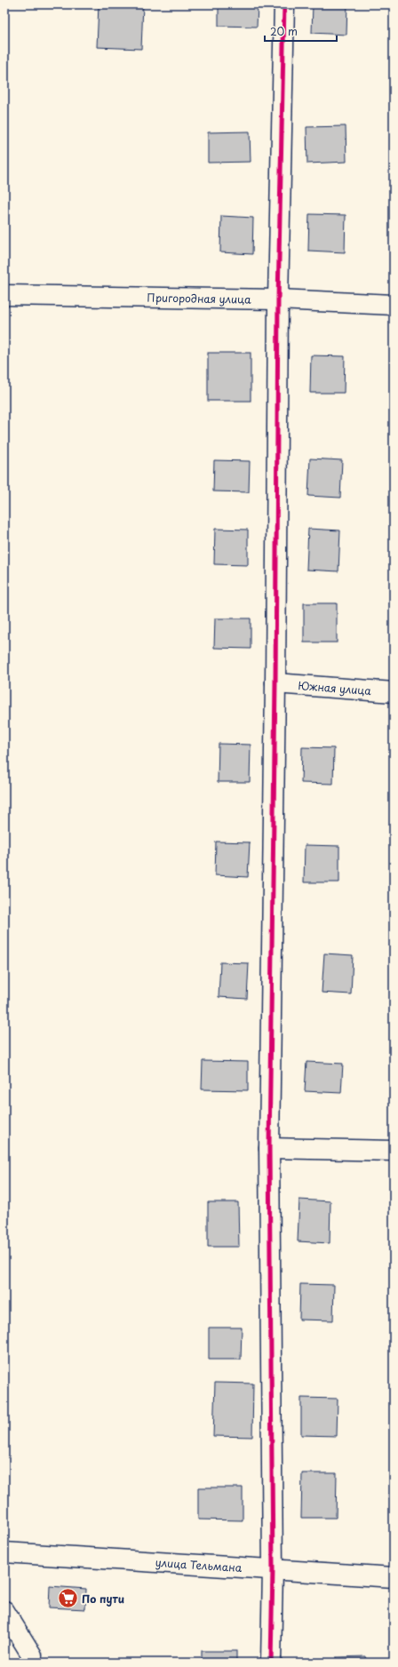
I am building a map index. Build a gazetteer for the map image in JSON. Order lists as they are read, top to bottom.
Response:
{
  "streets": {
    "street": ["Пригородная улица", "Южная улица", "улица Тельмана"]
  },
  "places": {
    "supermarket": ["По пути"]
  },
  "scale_bar": "20 m"
}
